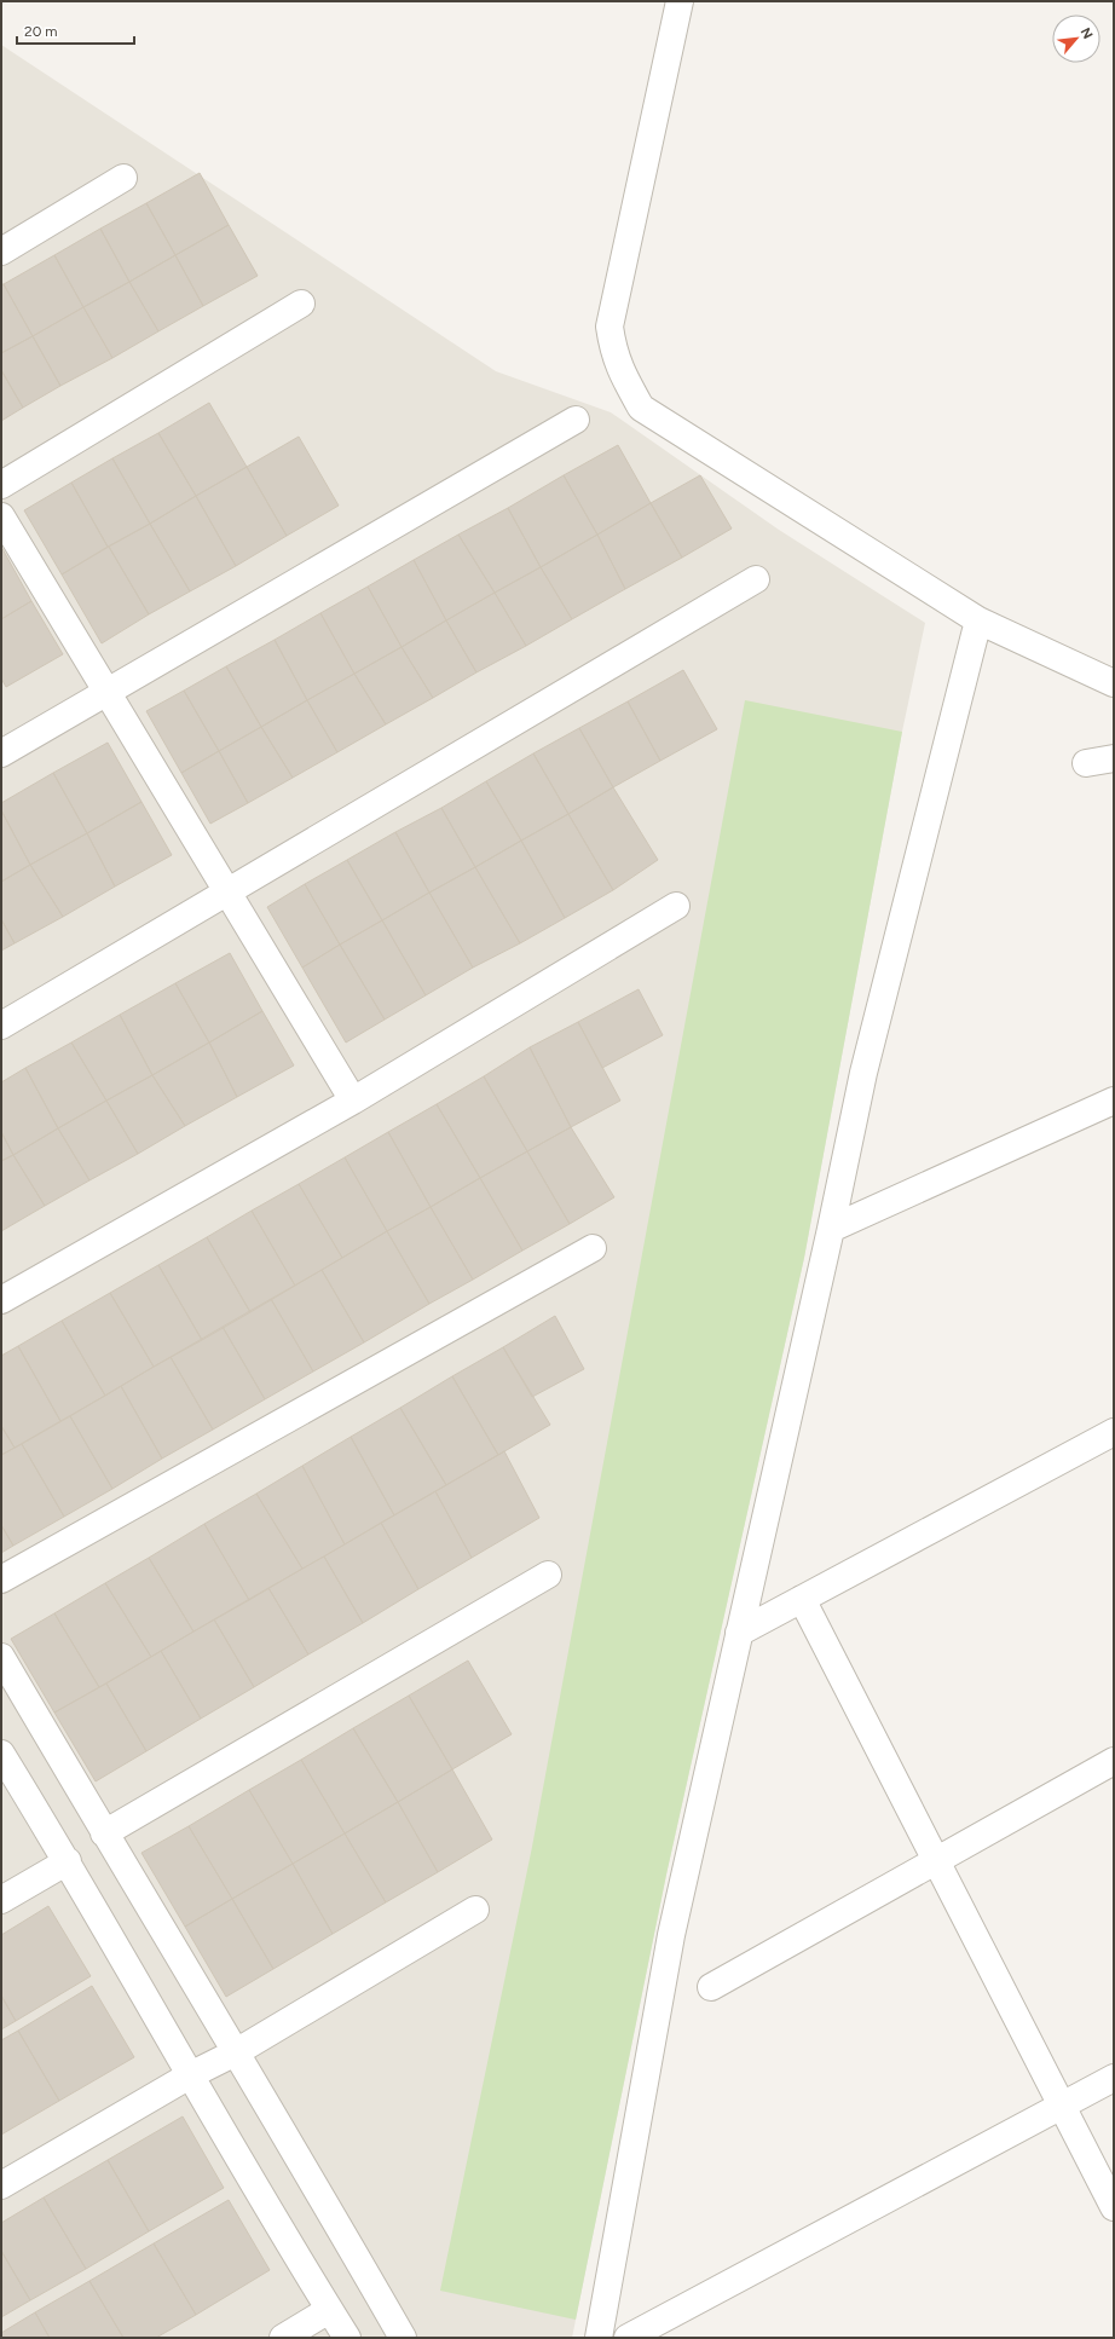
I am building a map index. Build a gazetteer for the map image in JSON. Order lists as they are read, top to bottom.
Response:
{
  "scale_bar": "20 m",
  "north": "top right"
}
